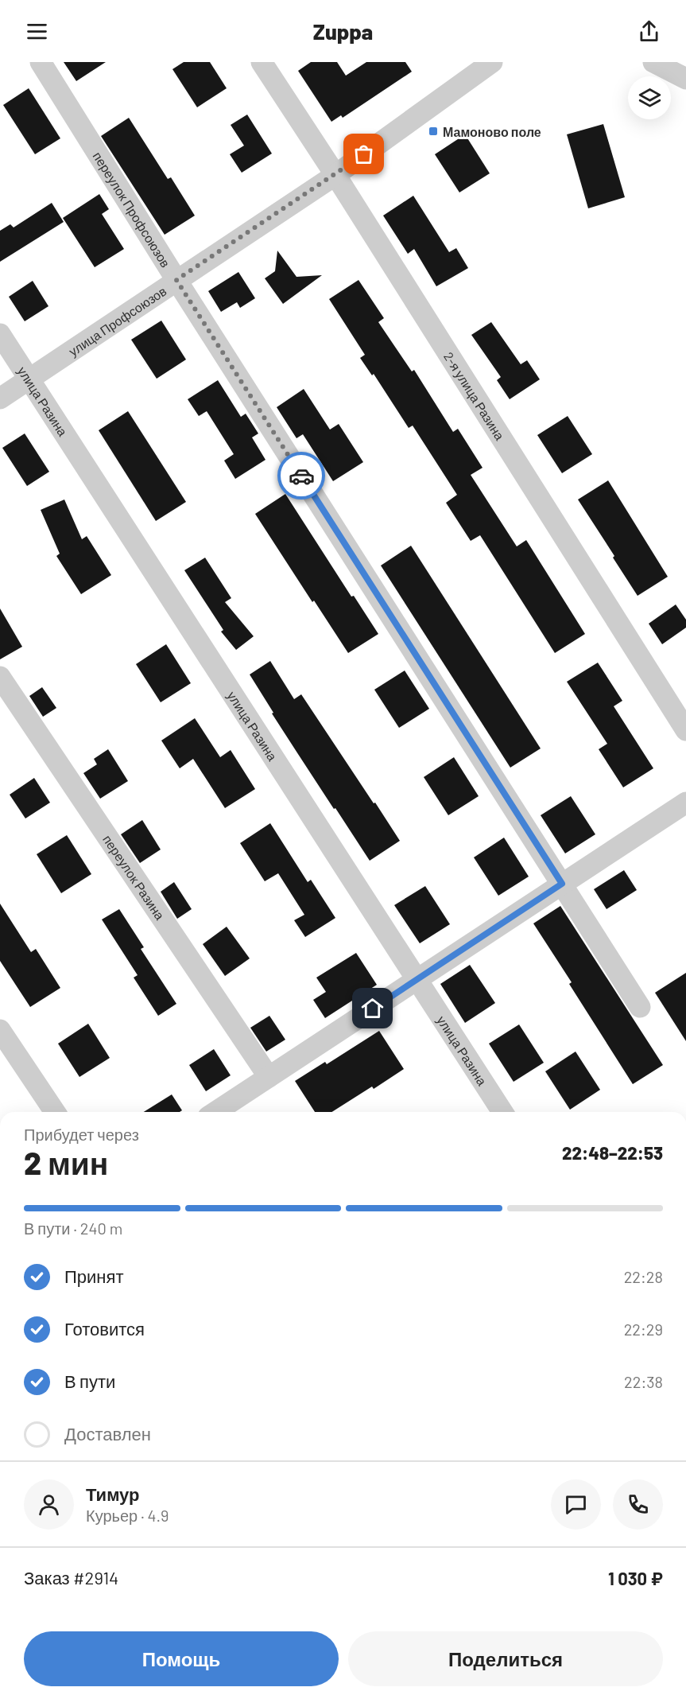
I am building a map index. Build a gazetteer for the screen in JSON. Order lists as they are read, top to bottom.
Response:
{
  "streets": {
    "street": [
      "переулок Профсоюзов",
      "улица Профсоюзов",
      "2-я улица Разина",
      "улица Разина",
      "переулок Разина"
    ]
  },
  "crossings": [
    ["переулок Профсоюзов", "улица Профсоюзов"],
    ["улица Профсоюзов", "2-я улица Разина"],
    ["улица Профсоюзов", "улица Разина"]
  ],
  "places": {
    "transit": ["Мамоново поле"]
  },
  "page": {
    "header": "Zuppa",
    "heading": ["2 мин", "Прибудет через", "22:48–22:53"],
    "panel": [
      "Тимур",
      "Курьер · 4.9",
      "Заказ #2914",
      "1 030 ₽"
    ],
    "bar": "В пути · 240 m",
    "list": [
      ["Принят", "22:28"],
      ["Готовится", "22:29"],
      ["В пути", "22:38"],
      "Доставлен"
    ],
    "buttons": ["Помощь", "Поделиться"]
  }
}
